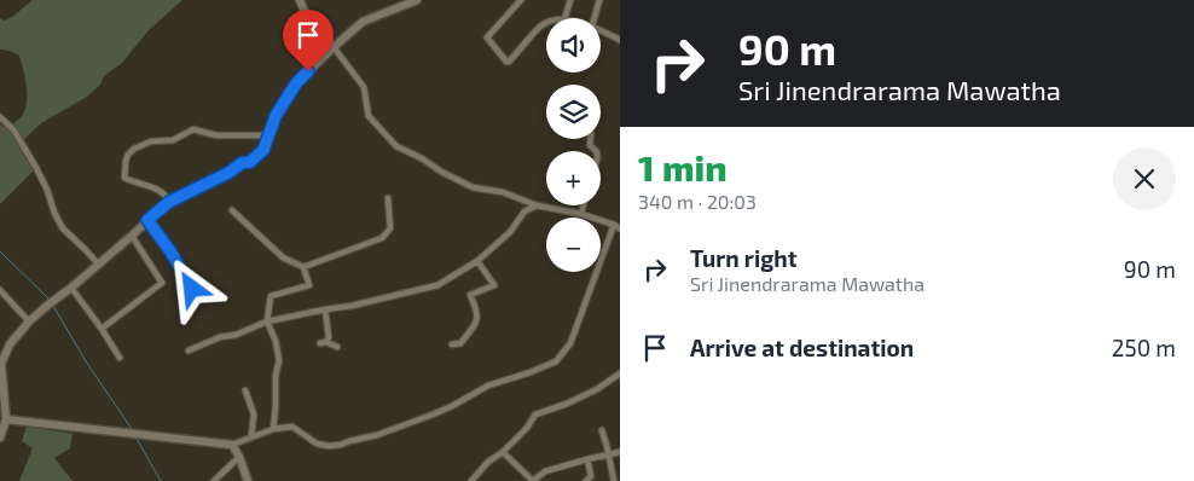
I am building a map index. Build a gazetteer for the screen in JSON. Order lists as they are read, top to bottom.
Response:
{
  "page": {
    "turn": ["90 m", "Sri Jinendrarama Mawatha"],
    "map_buttons": ["+", "−"],
    "heading": ["1 min", "340 m · 20:03"],
    "list": [
      {
        "name": "Turn right",
        "note": "Sri Jinendrarama Mawatha",
        "value": "90 m"
      },
      {
        "name": "Arrive at destination",
        "value": "250 m"
      }
    ]
  }
}
